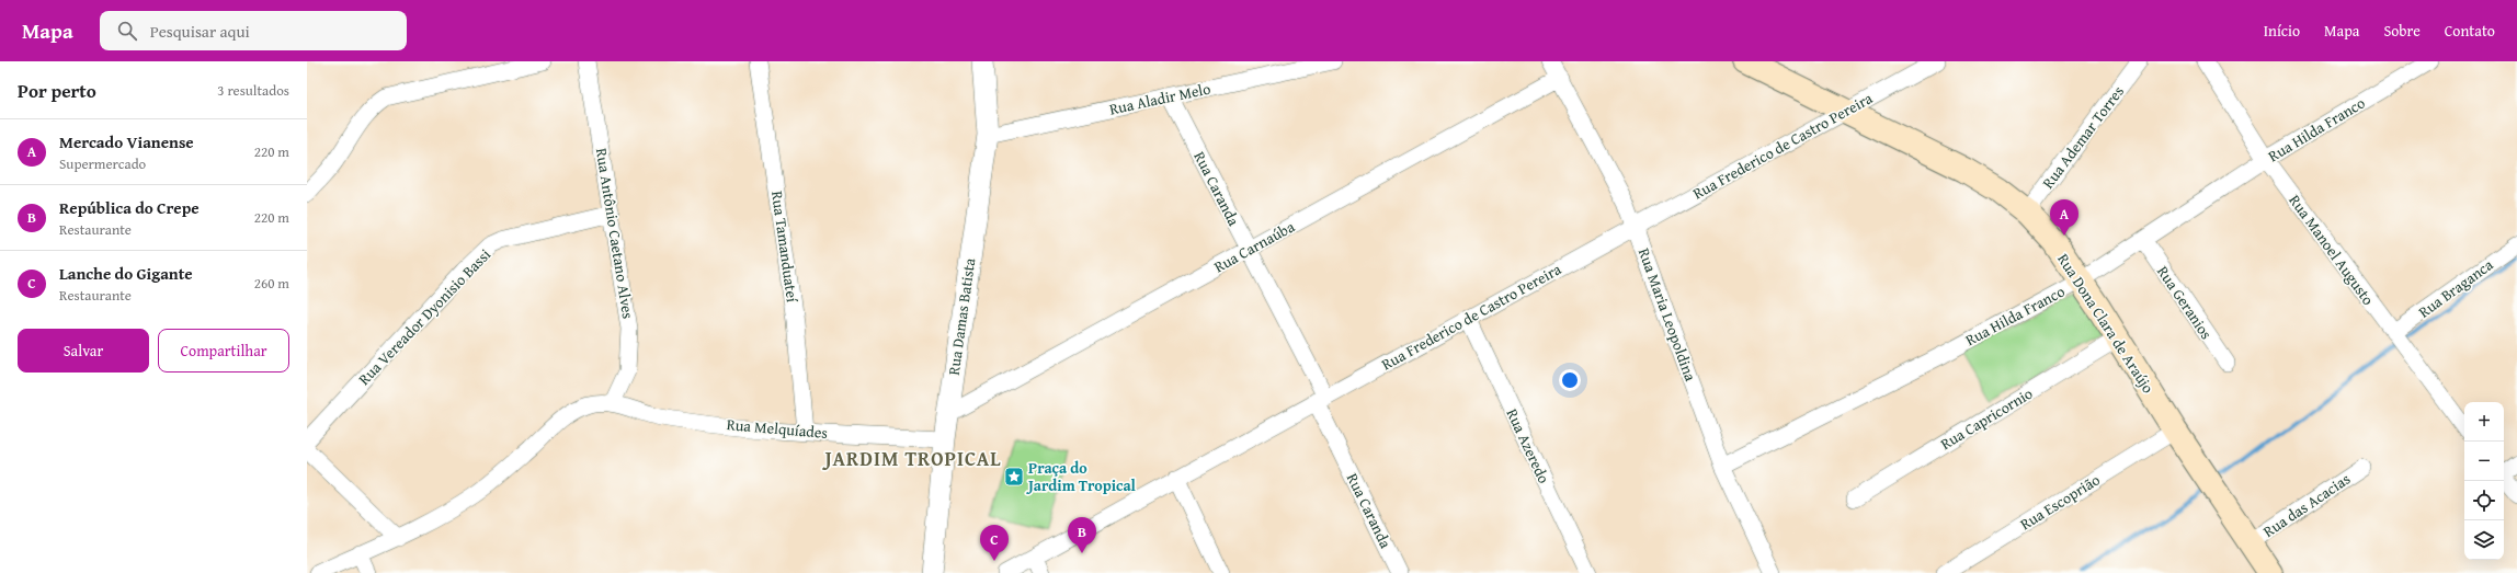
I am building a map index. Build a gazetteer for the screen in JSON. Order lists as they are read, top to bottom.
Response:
{
  "streets": {
    "main road": ["Rua Dona Clara de Araújo"],
    "street": [
      "Rua Aladir Melo",
      "Rua Hilda Franco",
      "Rua Ademar Torres",
      "Rua Frederico de Castro Pereira",
      "Rua Caranda",
      "Rua Antônio Caetano Alves",
      "Rua Tamanduateí",
      "Rua Carnaúba",
      "Rua Manoel Augusto",
      "Rua Braganca",
      "Rua Geranios",
      "Rua Maria Leopoldina",
      "Rua Vereador Dyonisio Bassi",
      "Rua Damas Batista",
      "Rua Capricornio",
      "Rua Melquíades",
      "Rua Azeredo",
      "Rua Escoprião",
      "Rua das Acacias"
    ]
  },
  "crossings": [
    ["Rua Aladir Melo", "Rua Caranda"],
    ["Rua Aladir Melo", "Rua Damas Batista"],
    ["Rua Hilda Franco", "Rua Manoel Augusto"],
    ["Rua Hilda Franco", "Rua Geranios"],
    ["Rua Hilda Franco", "Rua Maria Leopoldina"],
    ["Rua Hilda Franco", "Rua Dona Clara de Araújo"],
    ["Rua Ademar Torres", "Rua Dona Clara de Araújo"],
    ["Rua Frederico de Castro Pereira", "Rua Caranda"],
    ["Rua Frederico de Castro Pereira", "Rua Maria Leopoldina"],
    ["Rua Frederico de Castro Pereira", "Rua Dona Clara de Araújo"],
    ["Rua Frederico de Castro Pereira", "Rua Azeredo"],
    ["Rua Caranda", "Rua Carnaúba"],
    ["Rua Antônio Caetano Alves", "Rua Vereador Dyonisio Bassi"],
    ["Rua Antônio Caetano Alves", "Rua Melquíades"],
    ["Rua Tamanduateí", "Rua Melquíades"],
    ["Rua Carnaúba", "Rua Maria Leopoldina"],
    ["Rua Carnaúba", "Rua Damas Batista"],
    ["Rua Manoel Augusto", "Rua Braganca"],
    ["Rua Damas Batista", "Rua Melquíades"],
    ["Rua Dona Clara de Araújo", "Rua Capricornio"],
    ["Rua Dona Clara de Araújo", "Rua Escoprião"],
    ["Rua Dona Clara de Araújo", "Rua das Acacias"]
  ],
  "districts": ["JARDIM TROPICAL"],
  "places": {
    "place": ["Praça do Jardim Tropical"]
  },
  "page": {
    "header": "Mapa",
    "search": "Pesquisar aqui",
    "nav": [
      "Início",
      "Mapa",
      "Sobre",
      "Contato"
    ],
    "heading": ["Por perto", "3 resultados"],
    "list": [
      {
        "mark": "A",
        "name": "Mercado Vianense",
        "note": "Supermercado",
        "value": "220 m"
      },
      {
        "mark": "B",
        "name": "República do Crepe",
        "note": "Restaurante",
        "value": "220 m"
      },
      {
        "mark": "C",
        "name": "Lanche do Gigante",
        "note": "Restaurante",
        "value": "260 m"
      }
    ],
    "pins": ["A", "B", "C"],
    "buttons": ["Salvar", "Compartilhar"],
    "map_buttons": ["+", "−"]
  }
}
